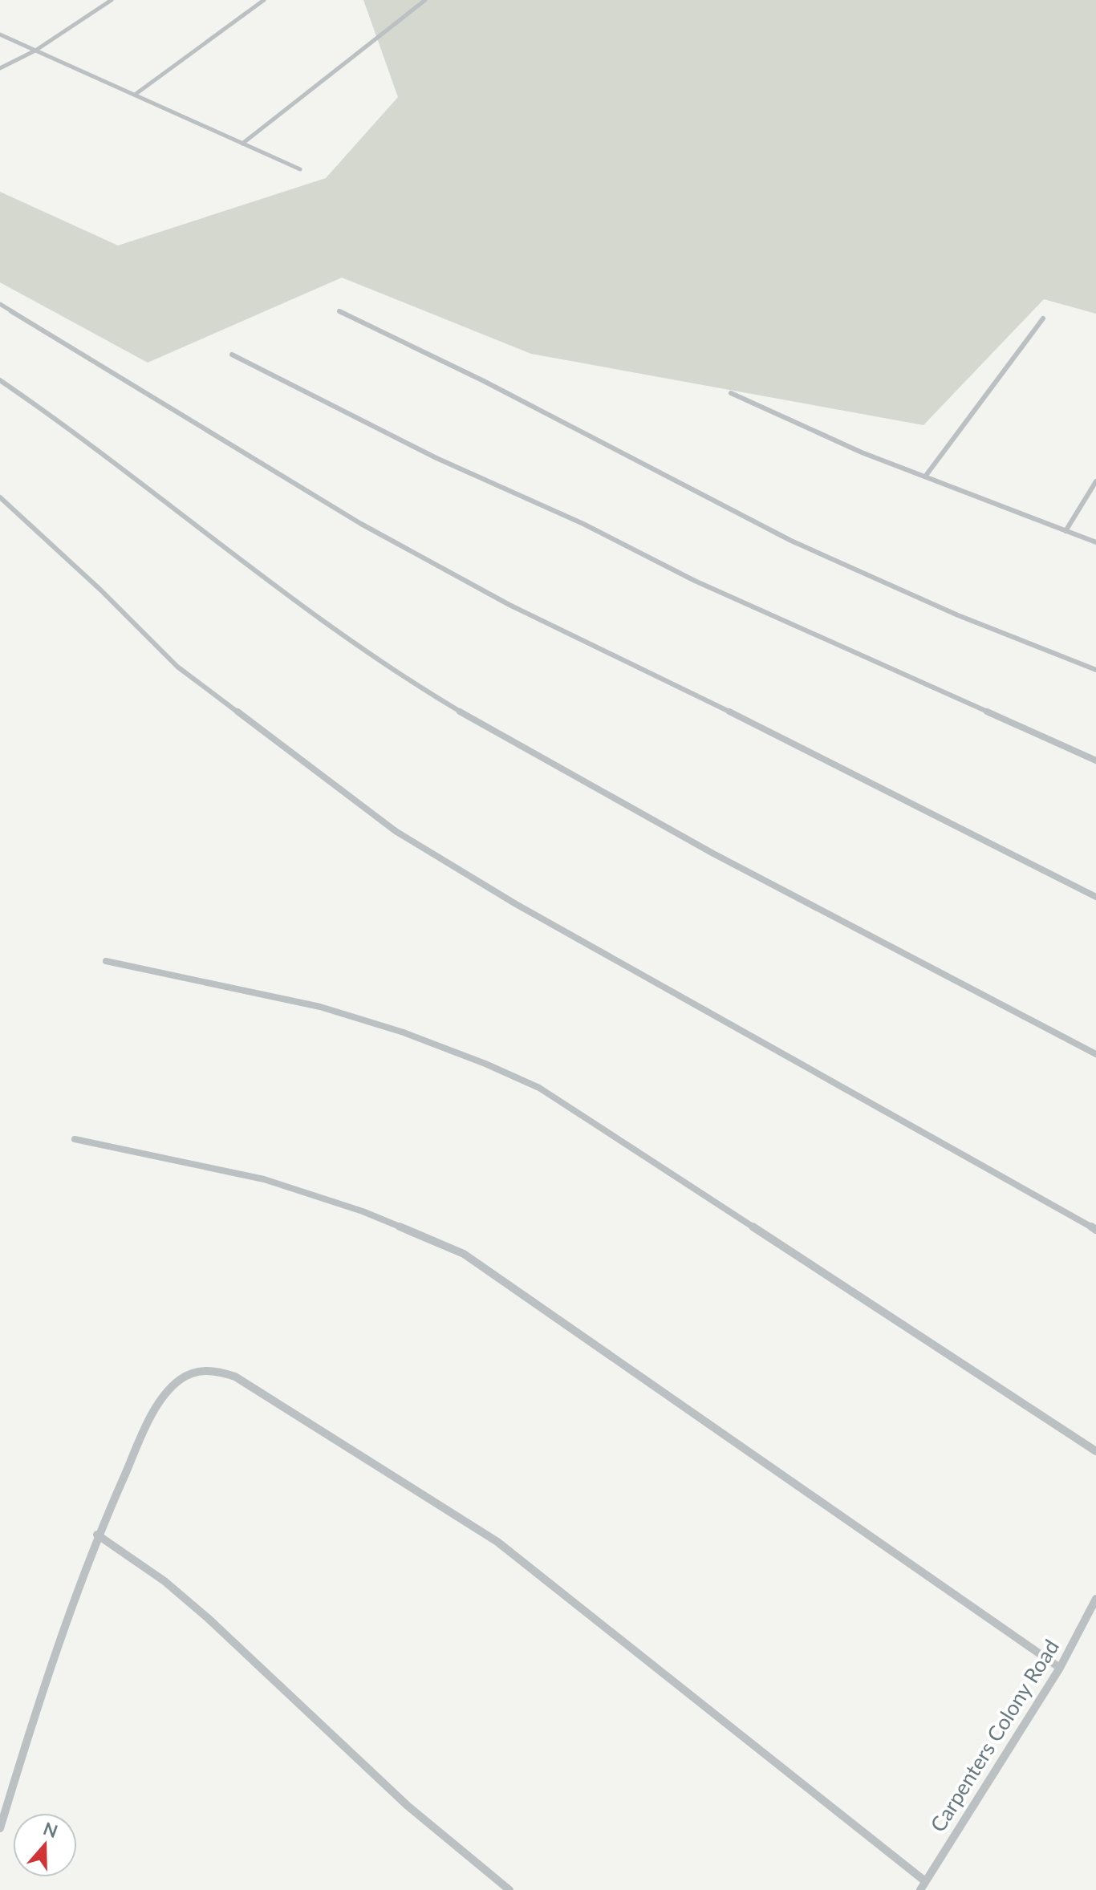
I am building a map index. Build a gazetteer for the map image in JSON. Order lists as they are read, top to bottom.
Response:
{
  "streets": {
    "street": ["Carpenters Colony Road"]
  },
  "north": "top"
}
